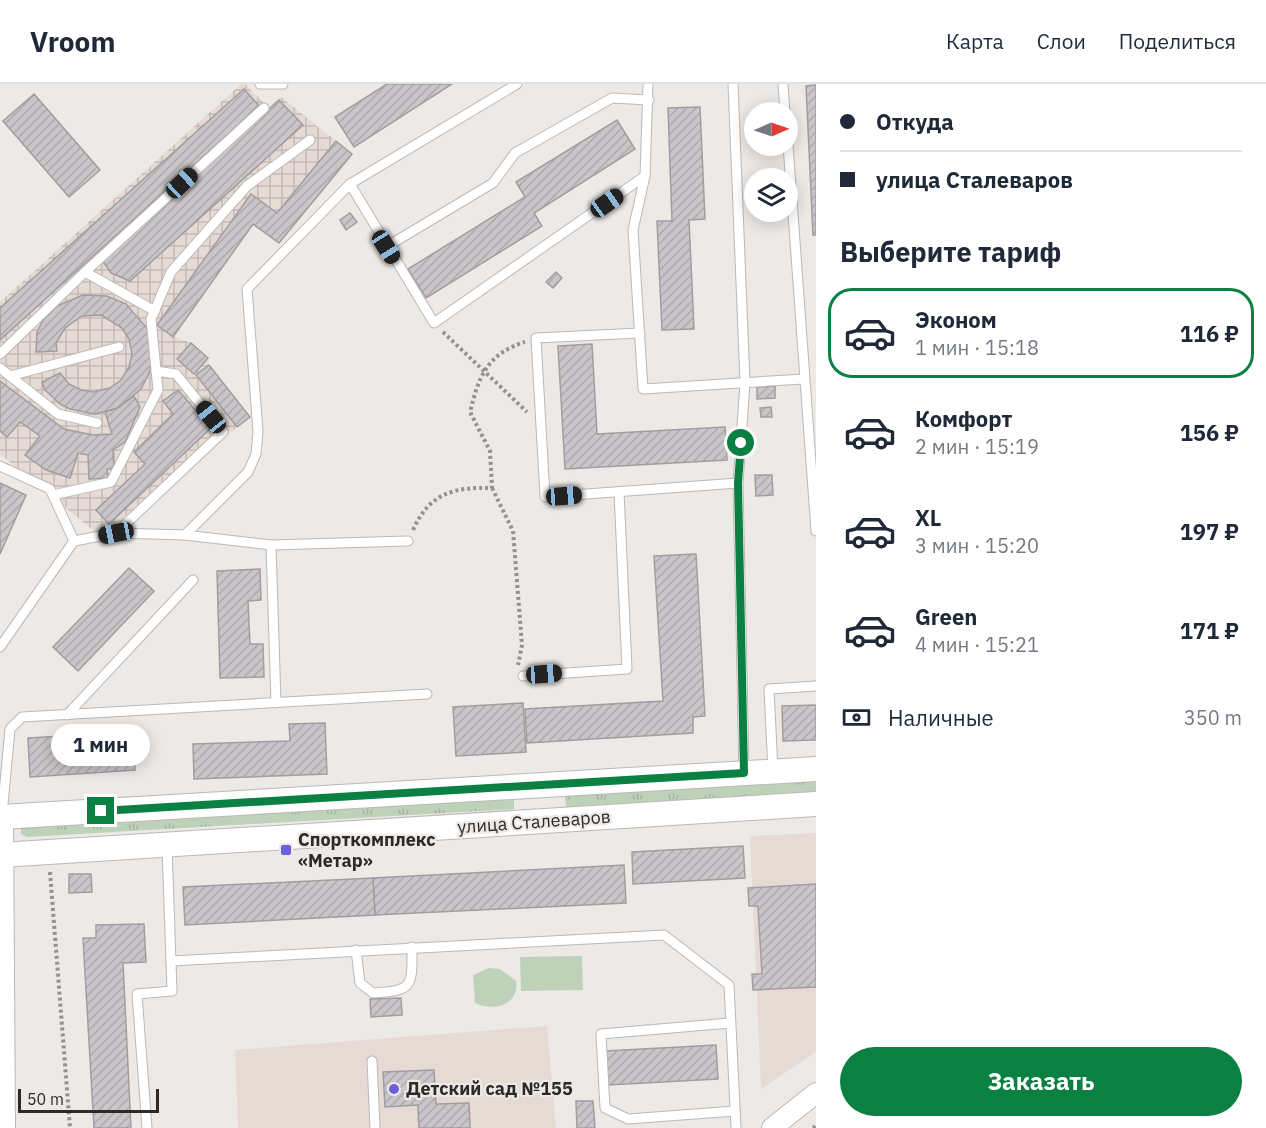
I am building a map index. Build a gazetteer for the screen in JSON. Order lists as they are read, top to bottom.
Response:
{
  "streets": {
    "street": ["улица Сталеваров"]
  },
  "places": {
    "transit": ["Спорткомплекс «Метар»"],
    "other": ["Детский сад №155"]
  },
  "scale_bar": "50 m",
  "north": "right",
  "page": {
    "header": "Vroom",
    "nav": ["Карта", "Слои", "Поделиться"],
    "banner": ["Откуда", "улица Сталеваров"],
    "heading": "Выберите тариф",
    "list": [
      {
        "name": "Эконом",
        "note": "1 мин · 15:18",
        "value": "116 ₽"
      },
      {
        "name": "Комфорт",
        "note": "2 мин · 15:19",
        "value": "156 ₽"
      },
      {
        "name": "XL",
        "note": "3 мин · 15:20",
        "value": "197 ₽"
      },
      {
        "name": "Green",
        "note": "4 мин · 15:21",
        "value": "171 ₽"
      }
    ],
    "pay": ["Наличные", "350 m"],
    "bubble": "1 мин",
    "buttons": "Заказать",
    "scale": "50 m"
  }
}
